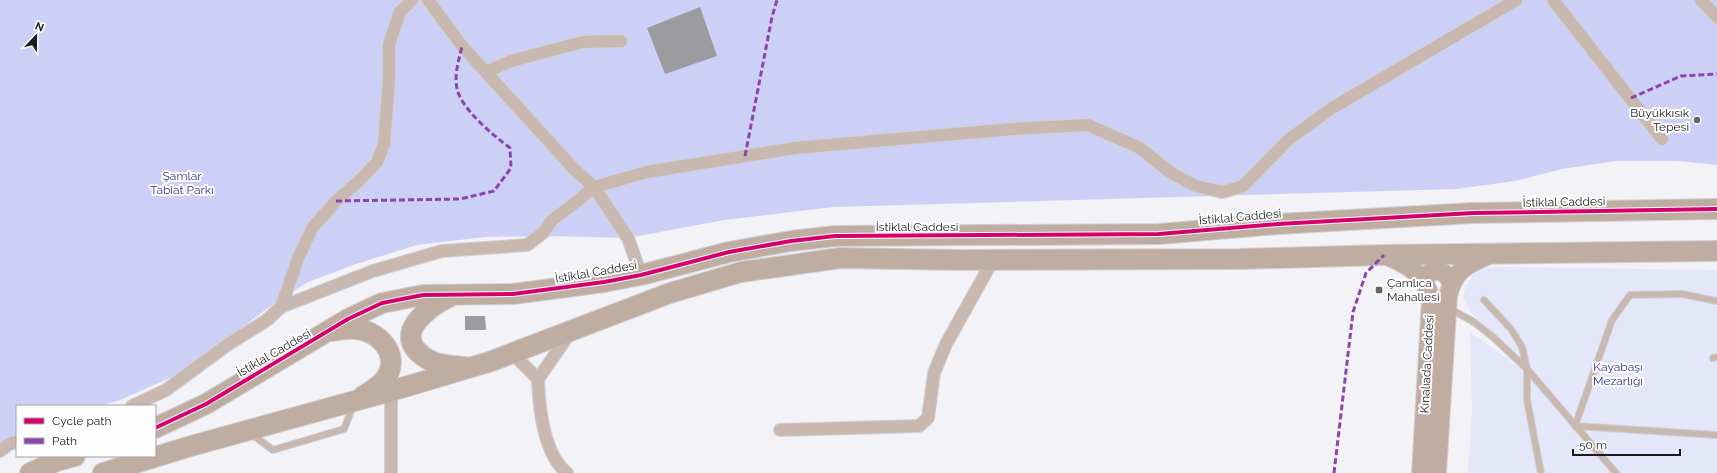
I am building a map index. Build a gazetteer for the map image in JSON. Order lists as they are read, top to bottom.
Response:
{
  "streets": {
    "main road": ["İstiklal Caddesi", "Kınalıada Caddesi"]
  },
  "parks": ["Şamlar Tabiat Parkı", "Kayabaşı Mezarlığı"],
  "places": {
    "other": ["Büyükkısık Tepesi"],
    "transit": ["Çamlıca Mahallesi"]
  },
  "legend": ["Cycle path", "Path"],
  "scale_bar": "50 m",
  "north": "top"
}
